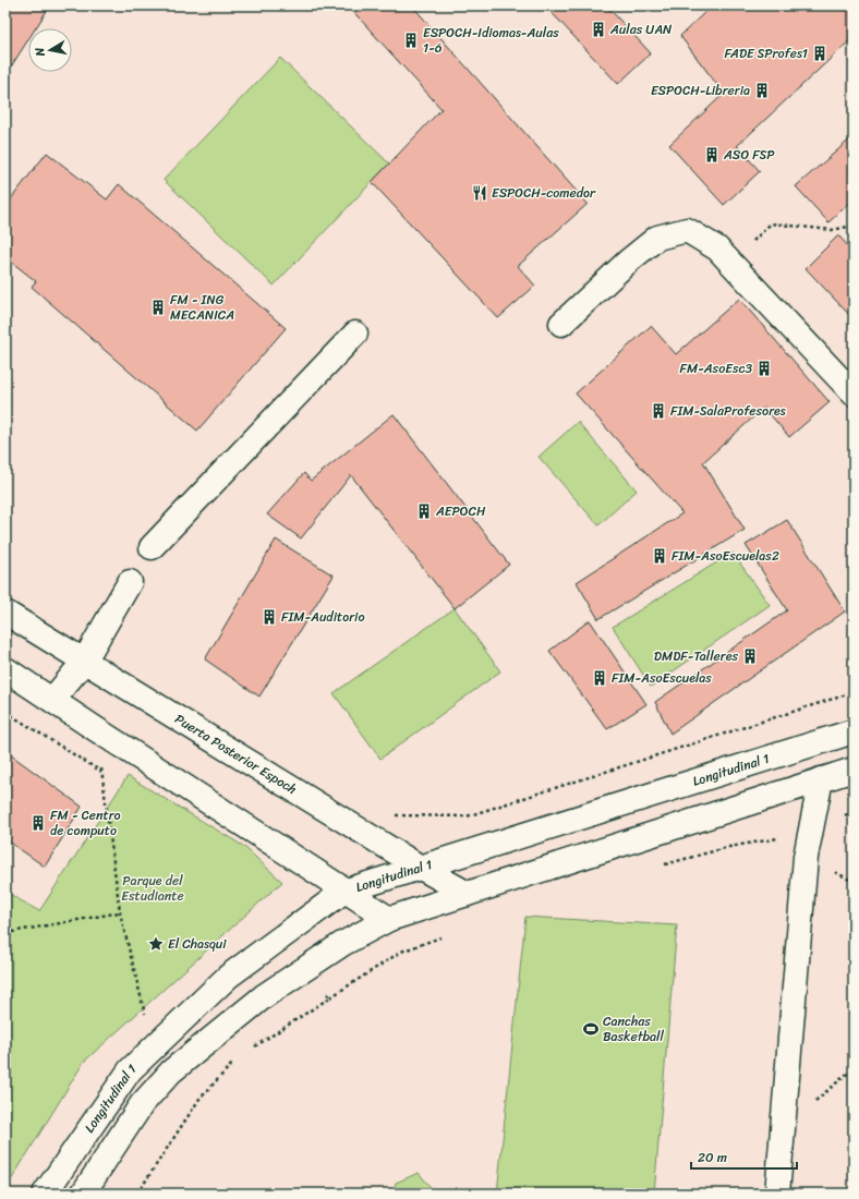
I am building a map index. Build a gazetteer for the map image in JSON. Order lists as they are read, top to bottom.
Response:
{
  "streets": {
    "street": ["Puerta Posterior Espoch", "Longitudinal 1"]
  },
  "crossings": [
    ["Puerta Posterior Espoch", "Longitudinal 1"]
  ],
  "parks": ["Parque del Estudiante"],
  "places": {
    "building": [
      "Aulas UAN",
      "ESPOCH-Idiomas-Aulas 1-6",
      "FADE SProfes1",
      "ESPOCH-Libreria",
      "ASO FSP",
      "FM - ING MECANICA",
      "FM-AsoEsc3",
      "FIM-SalaProfesores",
      "AEPOCH",
      "FIM-AsoEscuelas2",
      "FIM-Auditorio",
      "DMDF-Talleres",
      "FIM-AsoEscuelas",
      "FM - Centro de computo"
    ],
    "restaurant": ["ESPOCH-comedor"],
    "place": ["El Chasqui"],
    "sports": ["Canchas Basketball"]
  },
  "scale_bar": "20 m",
  "north": "left"
}
